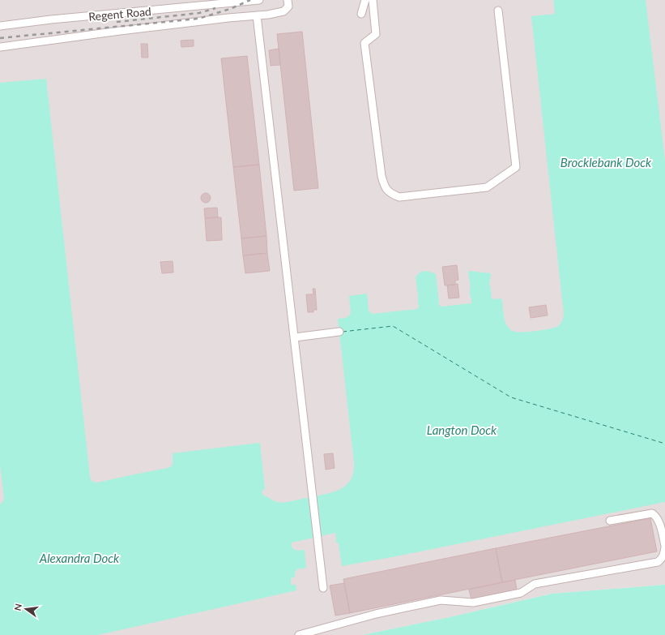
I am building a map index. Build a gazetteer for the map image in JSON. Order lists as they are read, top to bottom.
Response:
{
  "streets": {
    "lane": ["Regent Road"]
  },
  "water": ["Brocklebank Dock", "Langton Dock", "Alexandra Dock"],
  "north": "left"
}
